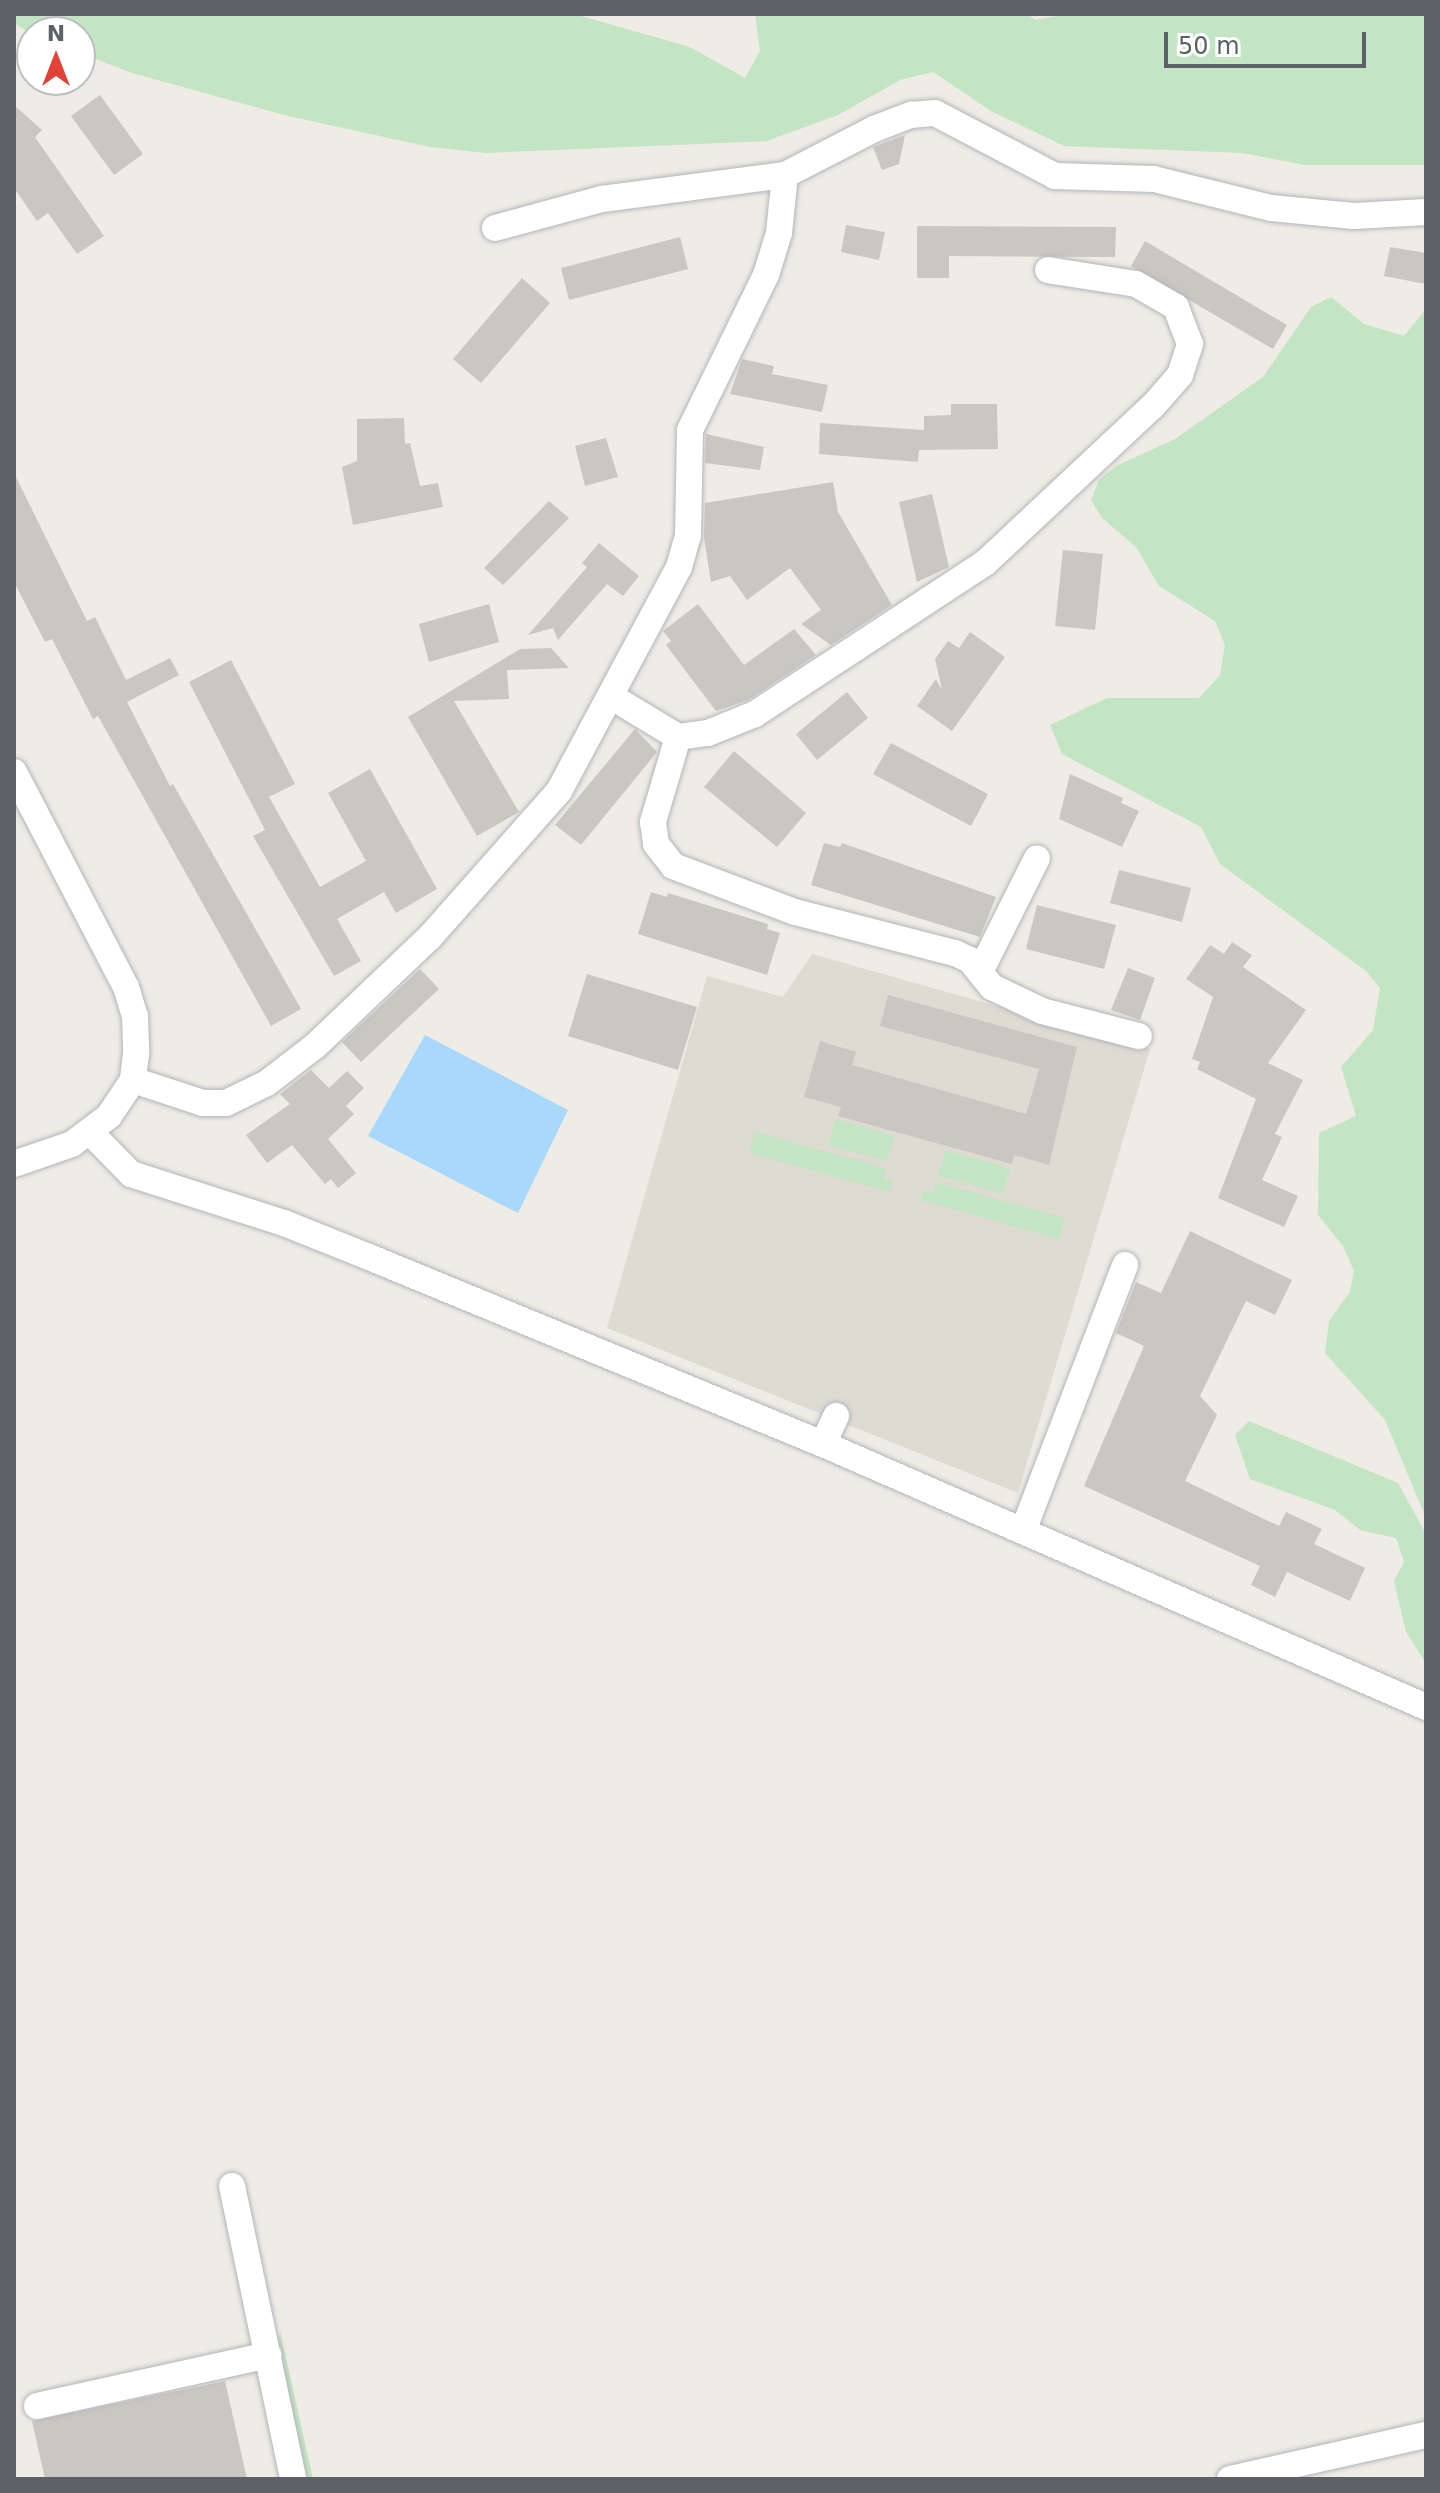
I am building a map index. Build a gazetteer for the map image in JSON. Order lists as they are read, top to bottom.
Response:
{
  "scale_bar": "50 m",
  "north": "top"
}
